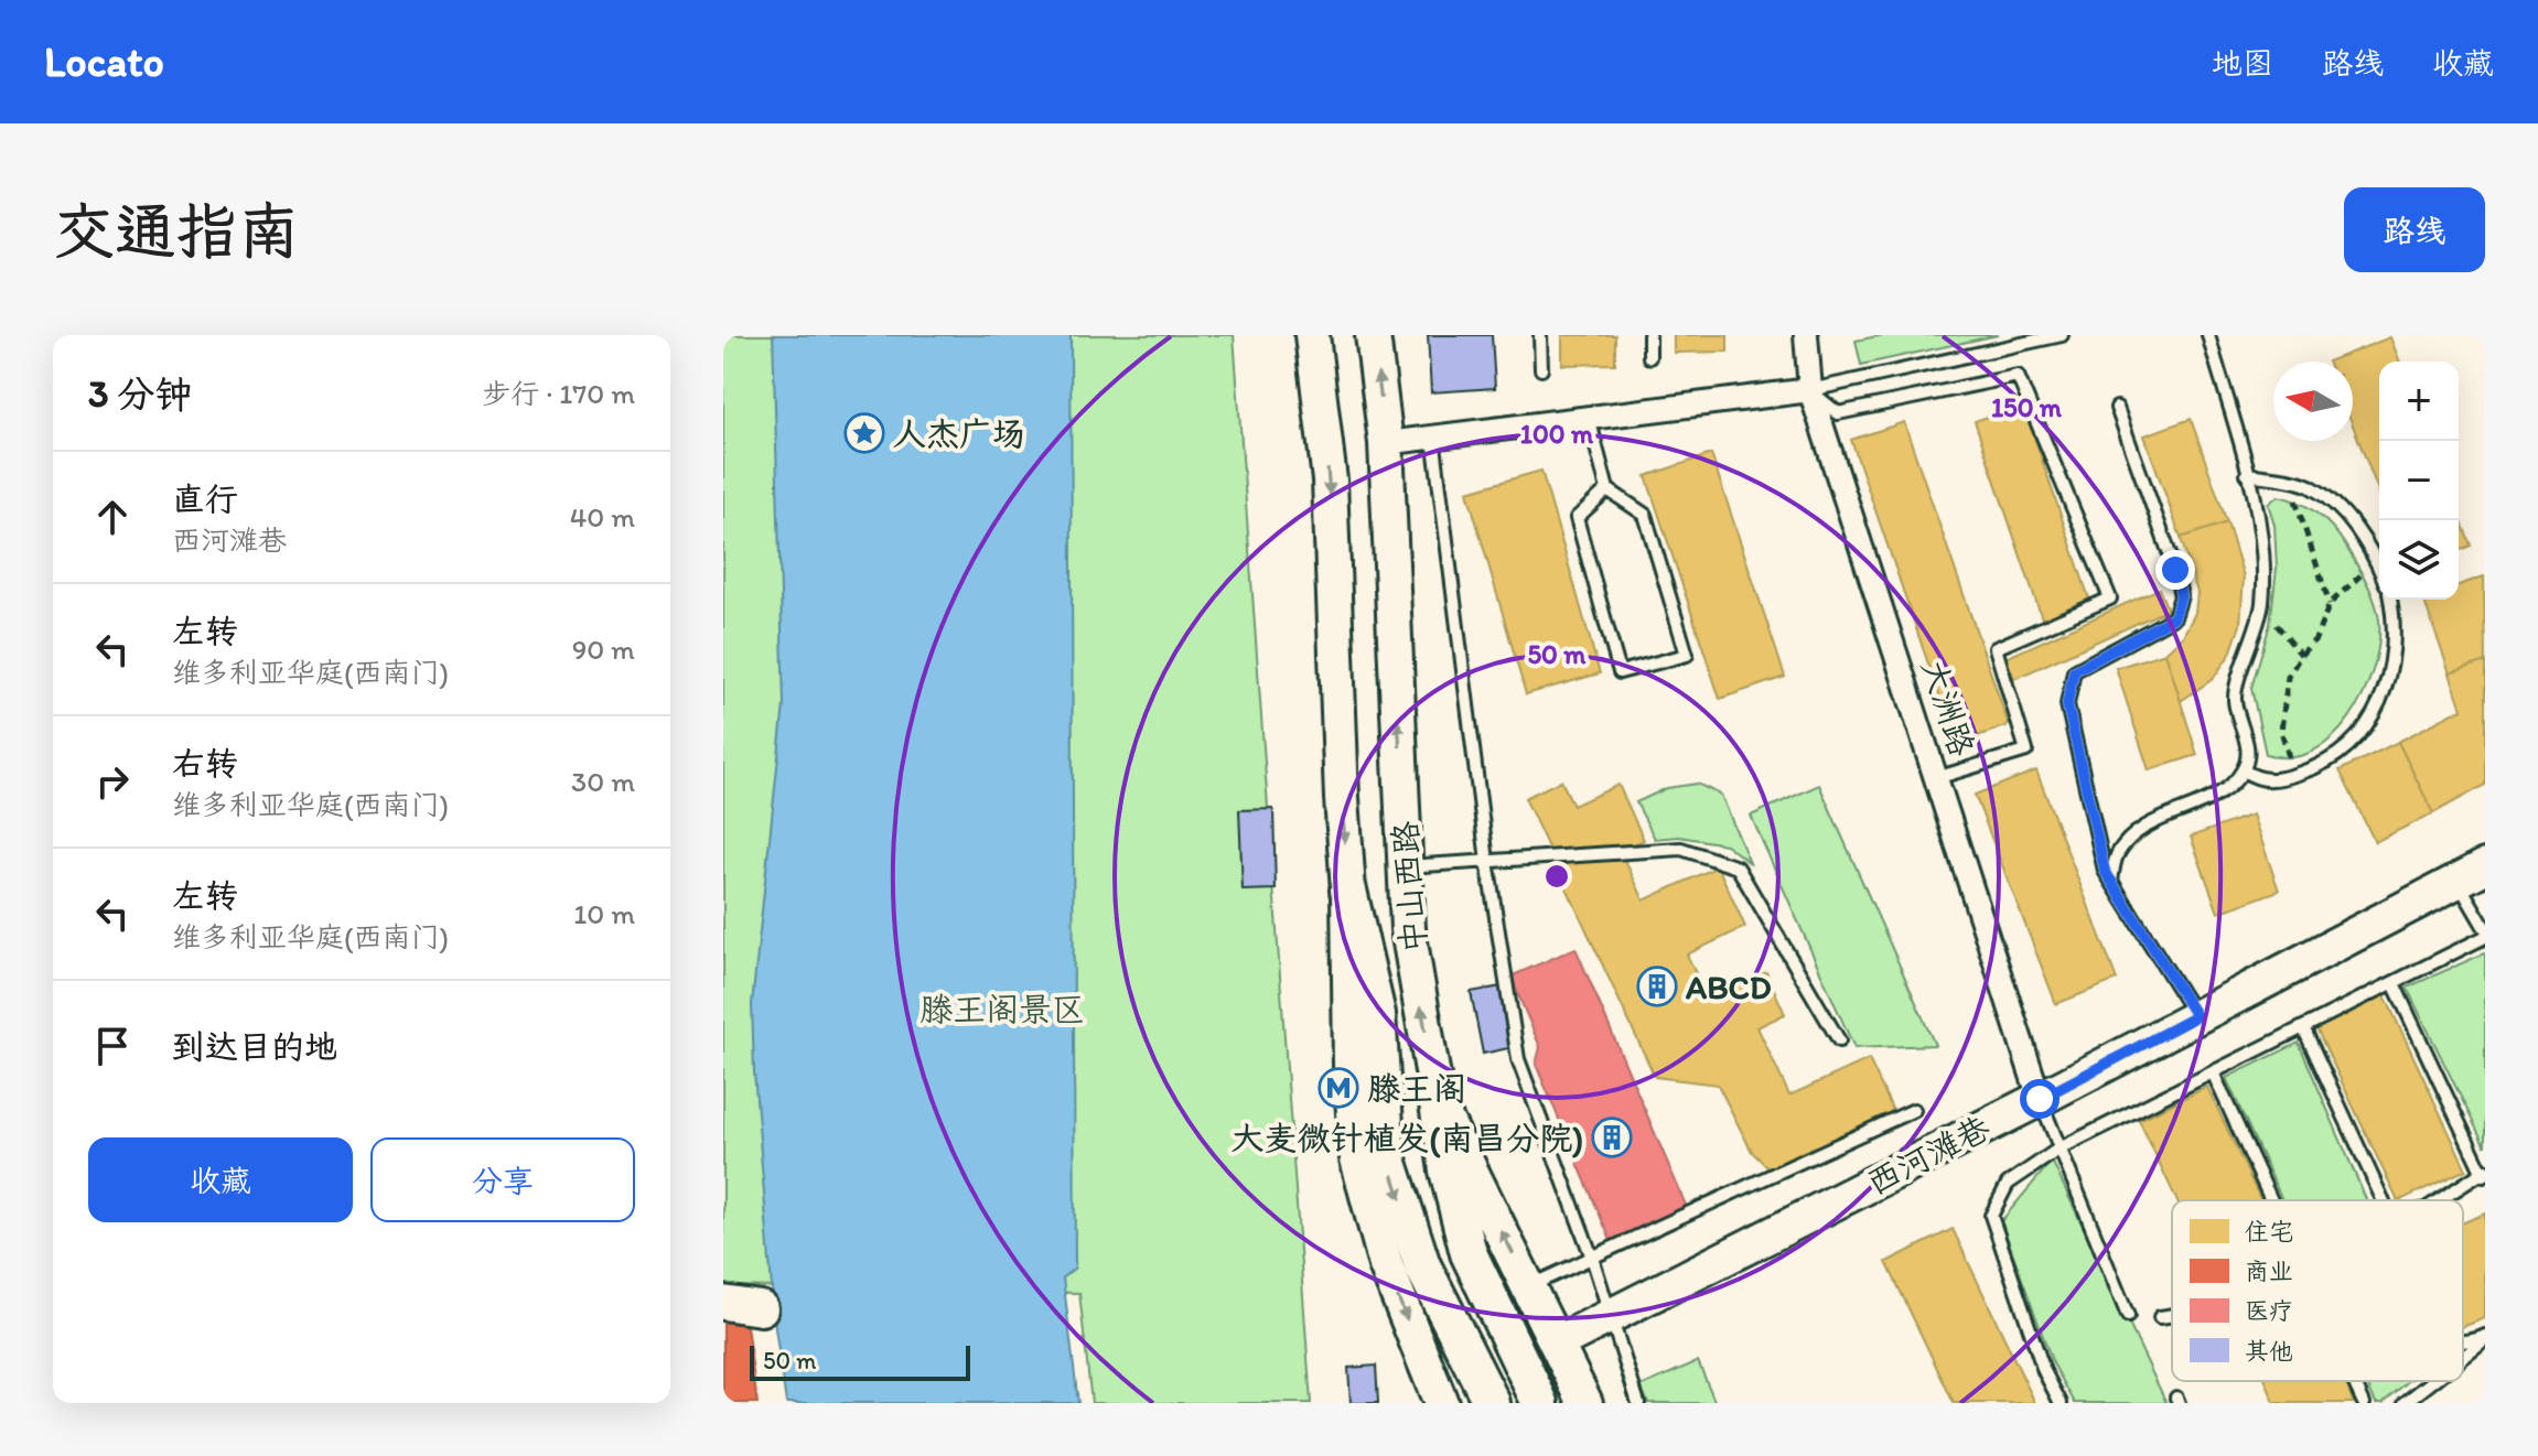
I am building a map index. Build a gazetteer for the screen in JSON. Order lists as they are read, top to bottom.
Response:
{
  "streets": {
    "main road": ["中山西路", "西河滩巷"],
    "street": ["大洲路"]
  },
  "crossings": [
    ["大洲路", "西河滩巷"],
    ["中山西路", "西河滩巷"]
  ],
  "parks": ["滕王阁景区"],
  "places": {
    "place": ["人杰广场"],
    "building": ["ABCD", "大麦微针植发(南昌分院)"],
    "metro station": ["滕王阁"]
  },
  "legend": [
    "住宅",
    "商业",
    "医疗",
    "其他"
  ],
  "scale_bar": "50 m",
  "north": "left",
  "page": {
    "header": "Locato",
    "nav": ["地图", "路线", "收藏"],
    "buttons": [
      "路线",
      ["收藏", "分享"]
    ],
    "title": "交通指南",
    "heading": ["3 分钟", "步行 · 170 m"],
    "map_buttons": ["+", "−"],
    "list": [
      ["直行", "西河滩巷", "40 m"],
      ["左转", "维多利亚华庭(西南门)", "90 m"],
      ["右转", "维多利亚华庭(西南门)", "30 m"],
      ["左转", "维多利亚华庭(西南门)", "10 m"],
      "到达目的地"
    ],
    "scale": "50 m"
  },
  "rings": ["150 m", "100 m", "50 m"]
}
